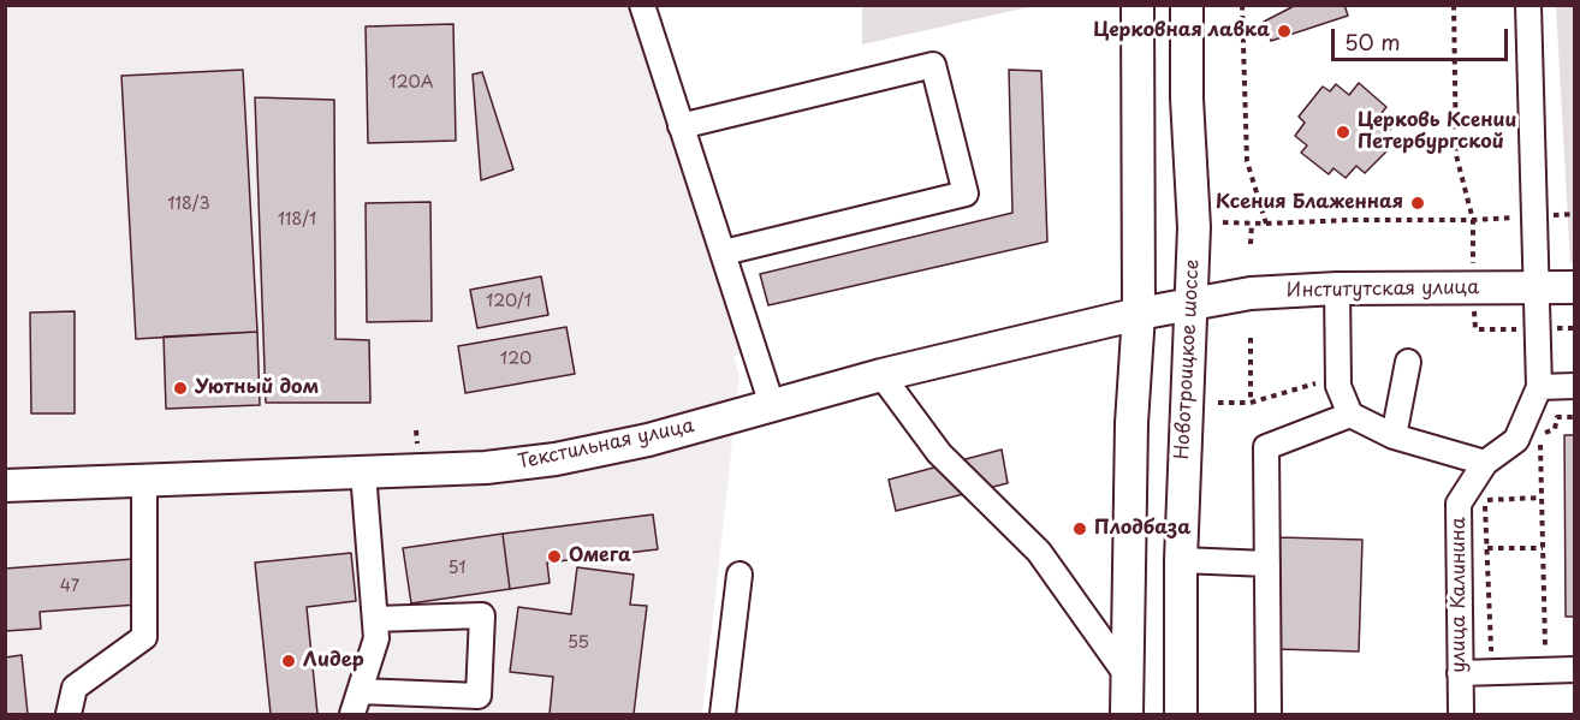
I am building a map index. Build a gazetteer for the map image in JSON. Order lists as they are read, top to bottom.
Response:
{
  "streets": {
    "main road": ["Институтская улица", "Новотроицкое шоссе", "Текстильная улица"],
    "street": ["улица Калинина"]
  },
  "crossings": [
    ["Институтская улица", "Новотроицкое шоссе"],
    ["Институтская улица", "Текстильная улица"],
    ["Институтская улица", "улица Калинина"],
    ["Новотроицкое шоссе", "Текстильная улица"]
  ],
  "places": [
    "Церковная лавка",
    "Церковь Ксении Петербургской",
    "Ксения Блаженная",
    "Уютный дом",
    "Плодбаза",
    "Омега",
    "Лидер"
  ],
  "house_numbers": [
    "120А",
    "118/3",
    "118/1",
    "120/1",
    "120",
    "51",
    "47",
    "55"
  ],
  "scale_bar": "50 m"
}
